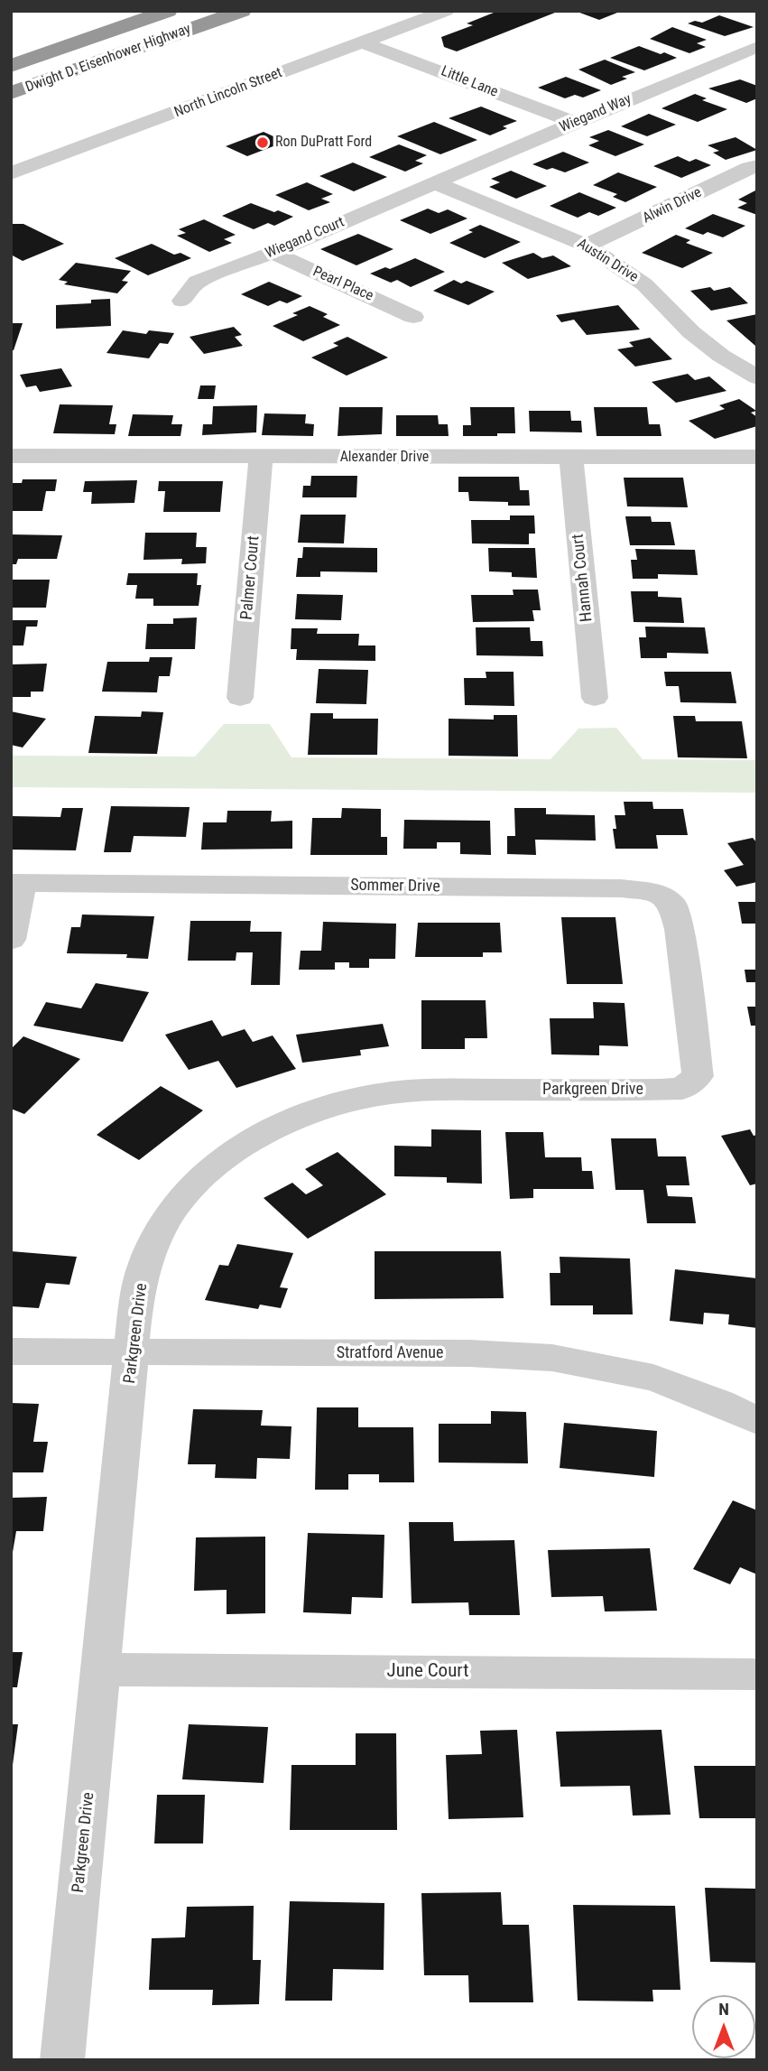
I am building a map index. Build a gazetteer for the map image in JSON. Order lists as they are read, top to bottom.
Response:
{
  "streets": {
    "highway": ["Dwight D. Eisenhower Highway"],
    "street": [
      "Little Lane",
      "North Lincoln Street",
      "Wiegand Way",
      "Alwin Drive",
      "Wiegand Court",
      "Austin Drive",
      "Pearl Place",
      "Alexander Drive",
      "Palmer Court",
      "Hannah Court",
      "Sommer Drive",
      "Parkgreen Drive",
      "Stratford Avenue",
      "June Court"
    ]
  },
  "crossings": [
    ["Little Lane", "North Lincoln Street"],
    ["Little Lane", "Wiegand Way"],
    ["Wiegand Way", "Wiegand Court"],
    ["Wiegand Way", "Austin Drive"],
    ["Alwin Drive", "Austin Drive"],
    ["Wiegand Court", "Austin Drive"],
    ["Wiegand Court", "Pearl Place"],
    ["Alexander Drive", "Palmer Court"],
    ["Alexander Drive", "Hannah Court"],
    ["Sommer Drive", "Parkgreen Drive"],
    ["Parkgreen Drive", "Stratford Avenue"],
    ["Parkgreen Drive", "June Court"]
  ],
  "places": ["Ron DuPratt Ford"],
  "north": "top"
}
